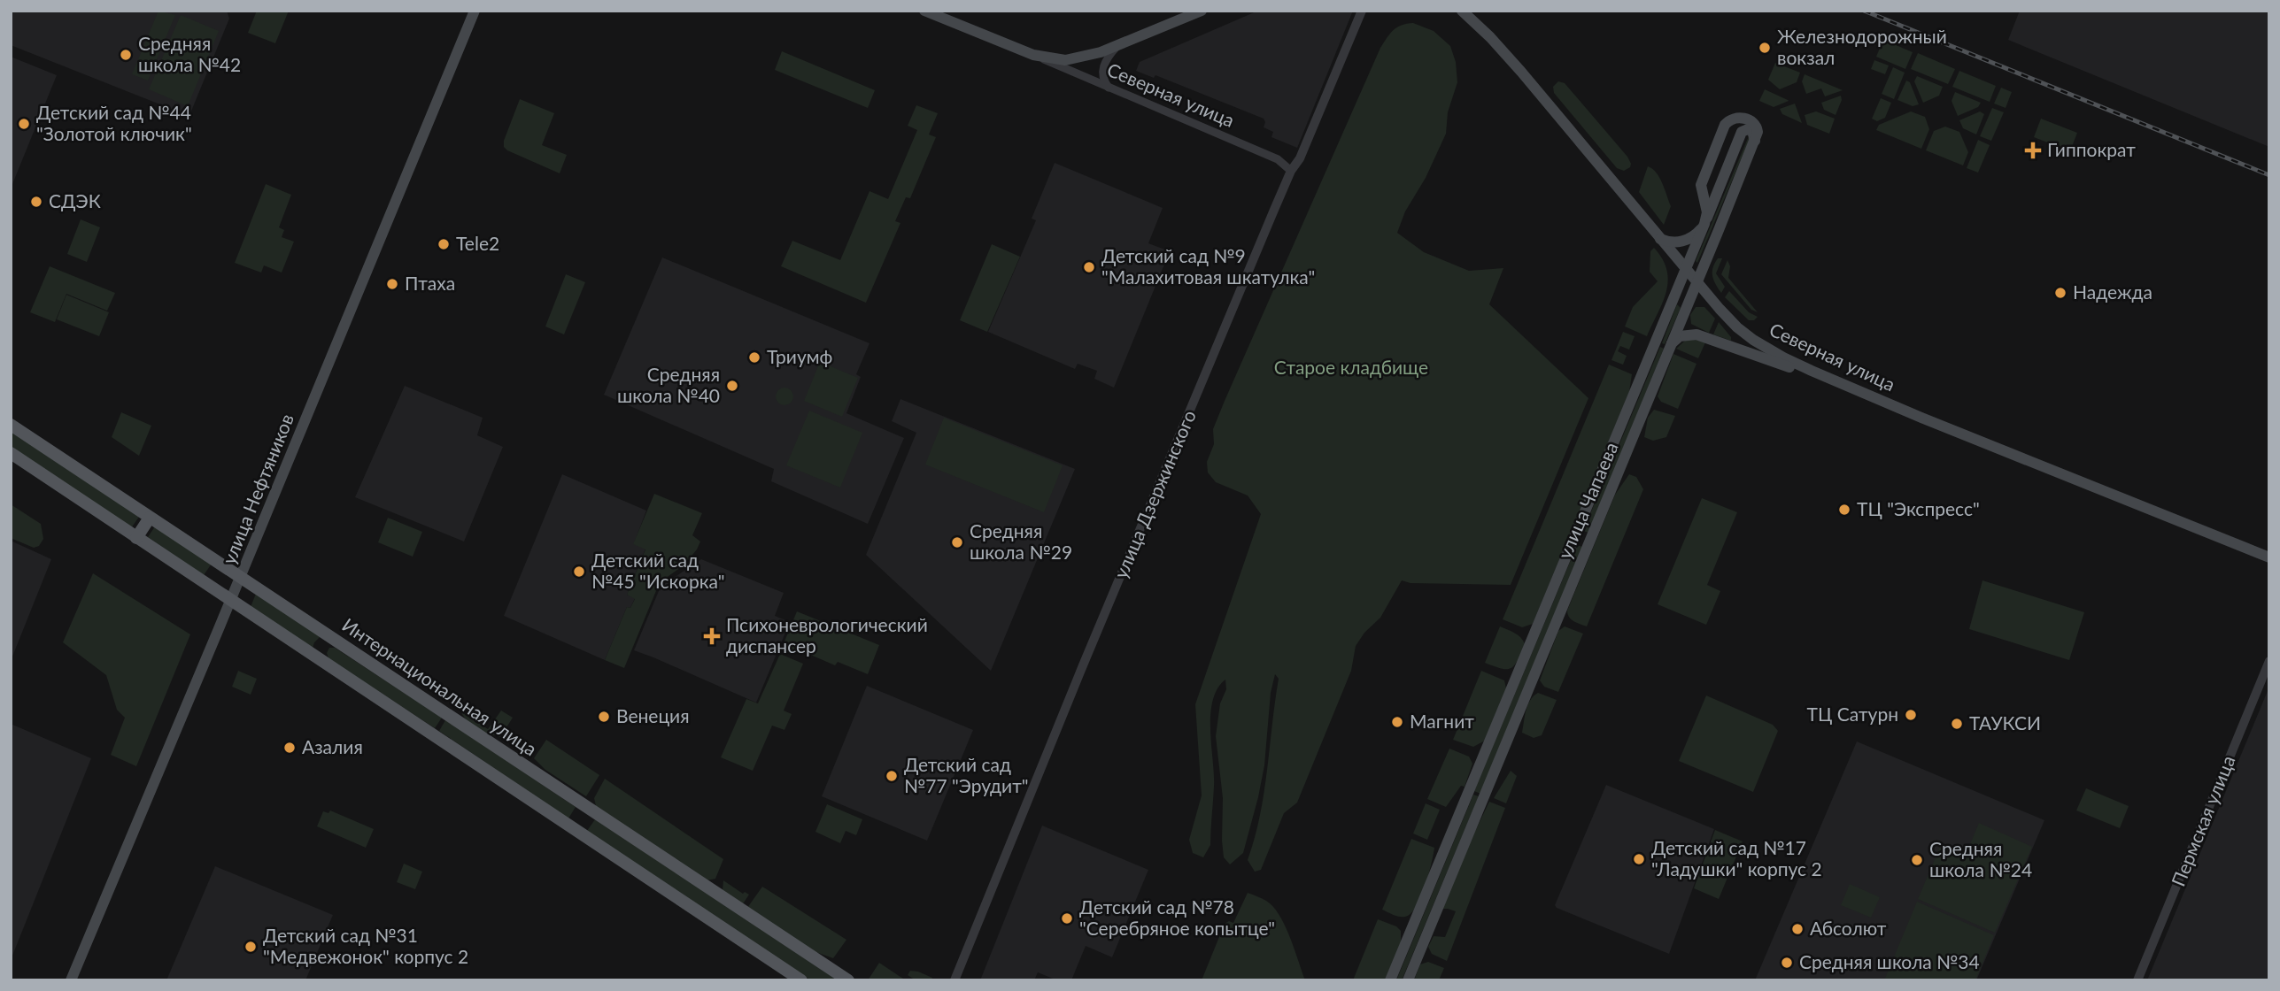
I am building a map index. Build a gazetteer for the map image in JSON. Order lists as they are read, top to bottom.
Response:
{
  "streets": {
    "main road": [
      "Северная улица",
      "улица Нефтяников",
      "улица Чапаева",
      "Интернациональная улица"
    ],
    "street": ["улица Дзержинского", "Пермская улица"]
  },
  "crossings": [
    ["Северная улица", "улица Дзержинского"],
    ["Северная улица", "улица Чапаева"],
    ["улица Нефтяников", "Интернациональная улица"]
  ],
  "parks": ["Старое кладбище"],
  "places": {
    "other": [
      "Железнодорожный вокзал",
      "Средняя школа №42",
      "Детский сад №44 \"Золотой ключик\"",
      "СДЭК",
      "Tele2",
      "Детский сад №9 \"Малахитовая шкатулка\"",
      "Птаха",
      "Надежда",
      "Триумф",
      "Средняя школа №40",
      "ТЦ \"Экспресс\"",
      "Средняя школа №29",
      "Детский сад №45 \"Искорка\"",
      "ТЦ Сатурн",
      "Венеция",
      "Магнит",
      "ТАУКСИ",
      "Азалия",
      "Детский сад №77 \"Эрудит\"",
      "Детский сад №17 \"Ладушки\" корпус 2",
      "Средняя школа №24",
      "Детский сад №78 \"Серебряное копытце\"",
      "Абсолют",
      "Детский сад №31 \"Медвежонок\" корпус 2",
      "Средняя школа №34"
    ],
    "health": ["Гиппократ", "Психоневрологический диспансер"]
  }
}
